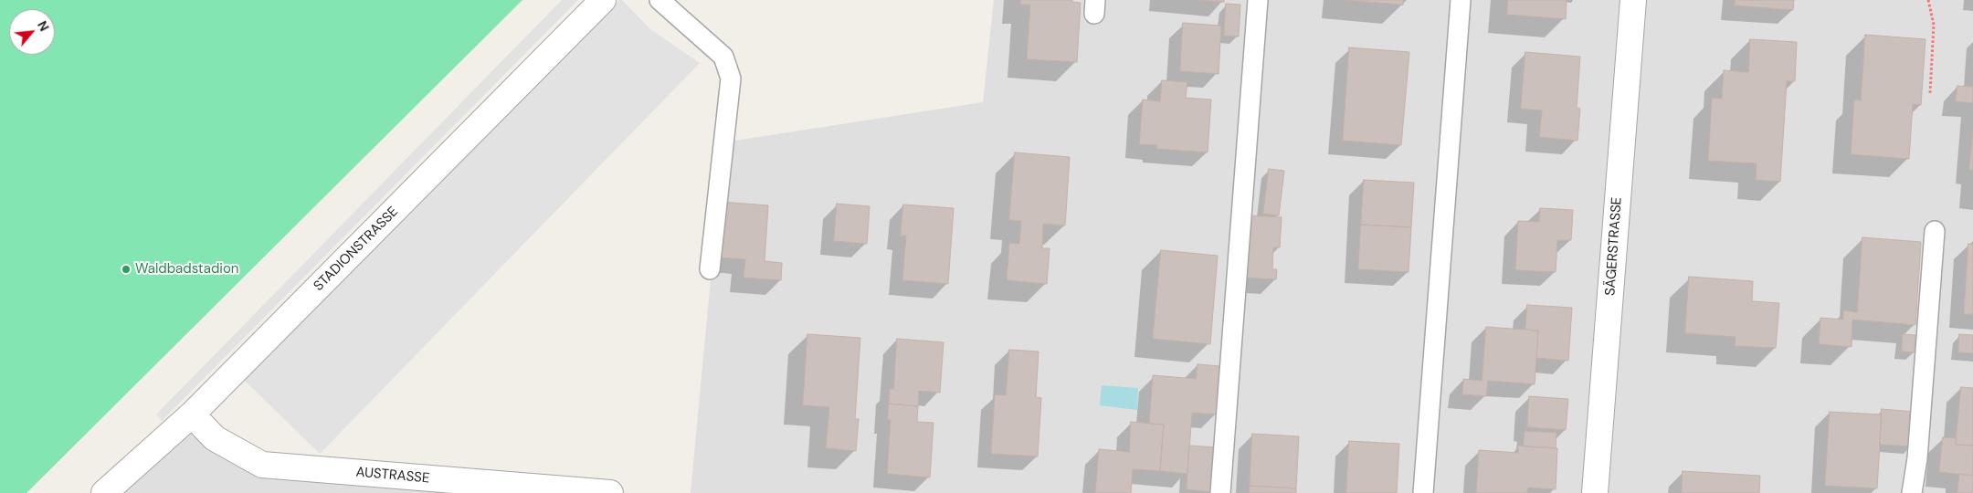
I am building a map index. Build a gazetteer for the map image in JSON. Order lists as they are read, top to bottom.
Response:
{
  "streets": {
    "street": ["SÄGERSTRASSE", "STADIONSTRASSE", "AUSTRASSE"]
  },
  "crossings": [
    ["STADIONSTRASSE", "AUSTRASSE"]
  ],
  "places": ["Waldbadstadion"],
  "north": "top right"
}
